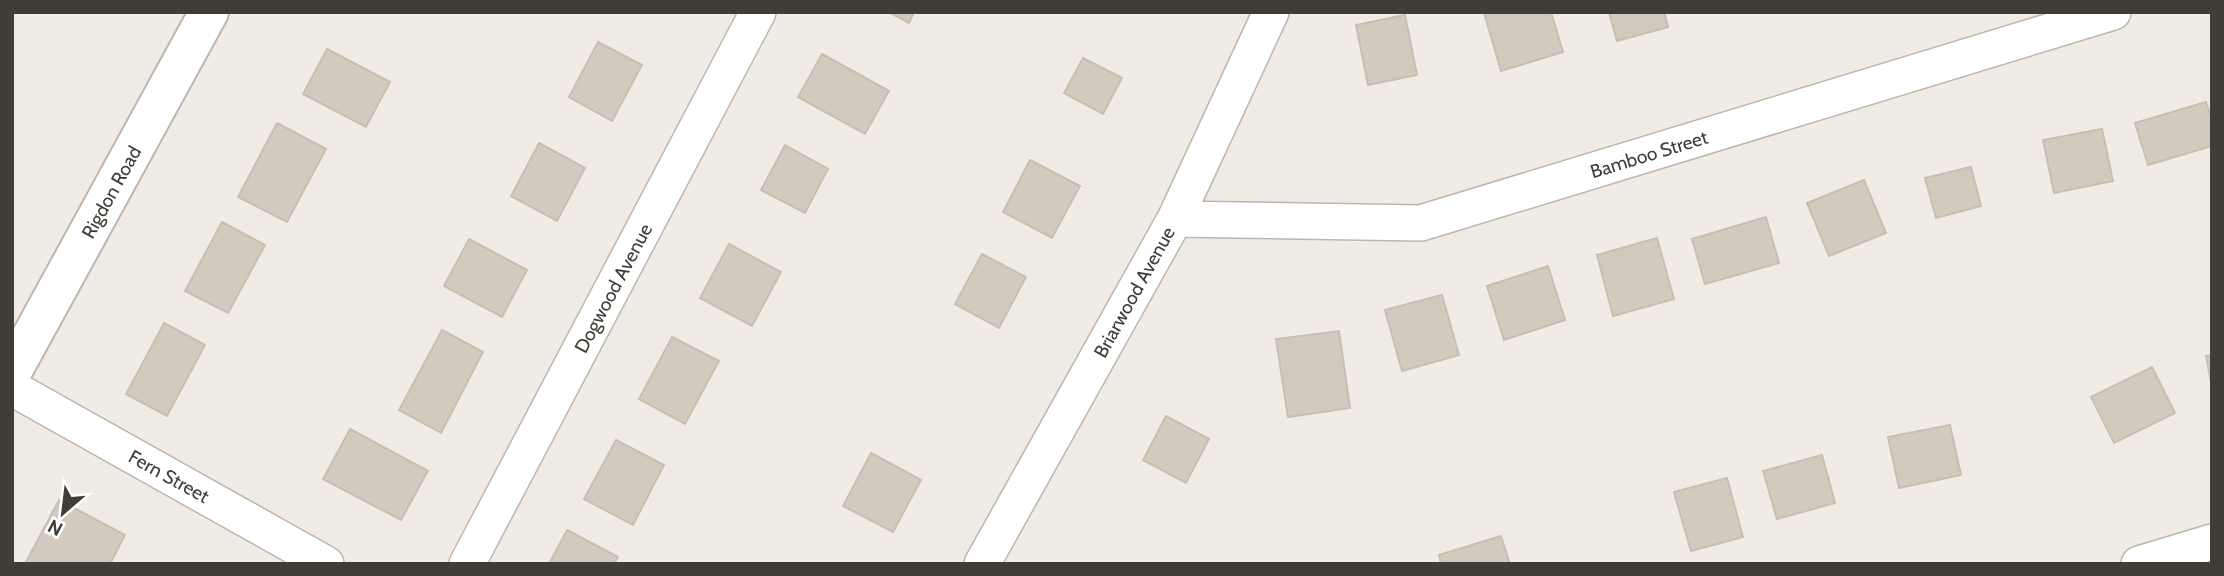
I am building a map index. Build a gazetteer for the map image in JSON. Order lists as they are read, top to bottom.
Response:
{
  "streets": {
    "street": [
      "Bamboo Street",
      "Rigdon Road",
      "Dogwood Avenue",
      "Briarwood Avenue",
      "Fern Street"
    ]
  },
  "crossings": [
    ["Bamboo Street", "Briarwood Avenue"]
  ],
  "north": "bottom left"
}
